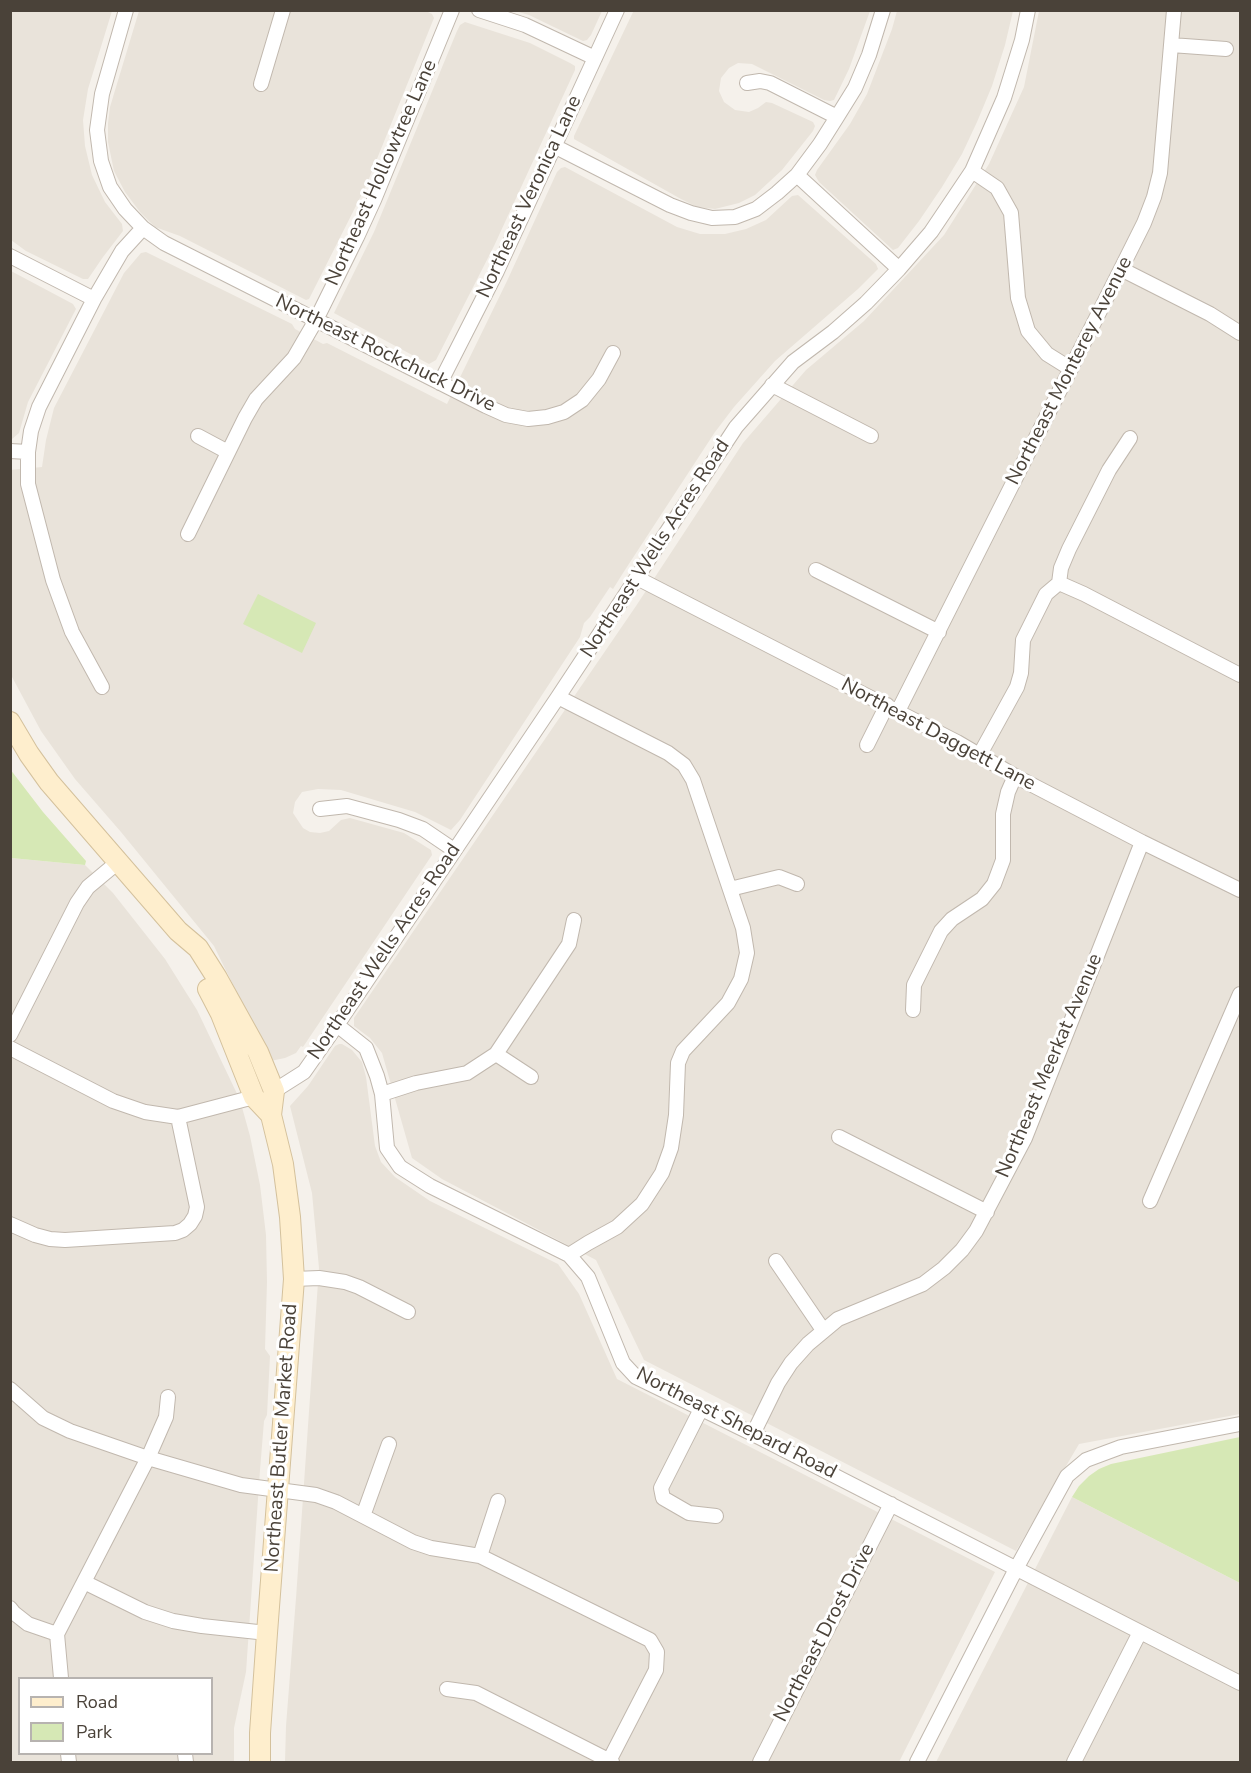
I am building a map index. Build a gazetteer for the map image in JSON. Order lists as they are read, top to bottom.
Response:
{
  "streets": {
    "main road": ["Northeast Butler Market Road"],
    "street": [
      "Northeast Hollowtree Lane",
      "Northeast Veronica Lane",
      "Northeast Rockchuck Drive",
      "Northeast Monterey Avenue",
      "Northeast Wells Acres Road",
      "Northeast Daggett Lane",
      "Northeast Meerkat Avenue",
      "Northeast Shepard Road",
      "Northeast Drost Drive"
    ]
  },
  "crossings": [
    ["Northeast Hollowtree Lane", "Northeast Rockchuck Drive"],
    ["Northeast Veronica Lane", "Northeast Rockchuck Drive"],
    ["Northeast Monterey Avenue", "Northeast Daggett Lane"],
    ["Northeast Wells Acres Road", "Northeast Daggett Lane"],
    ["Northeast Wells Acres Road", "Northeast Shepard Road"],
    ["Northeast Wells Acres Road", "Northeast Butler Market Road"],
    ["Northeast Daggett Lane", "Northeast Meerkat Avenue"],
    ["Northeast Meerkat Avenue", "Northeast Shepard Road"],
    ["Northeast Shepard Road", "Northeast Drost Drive"]
  ],
  "legend": ["Road", "Park"]
}
